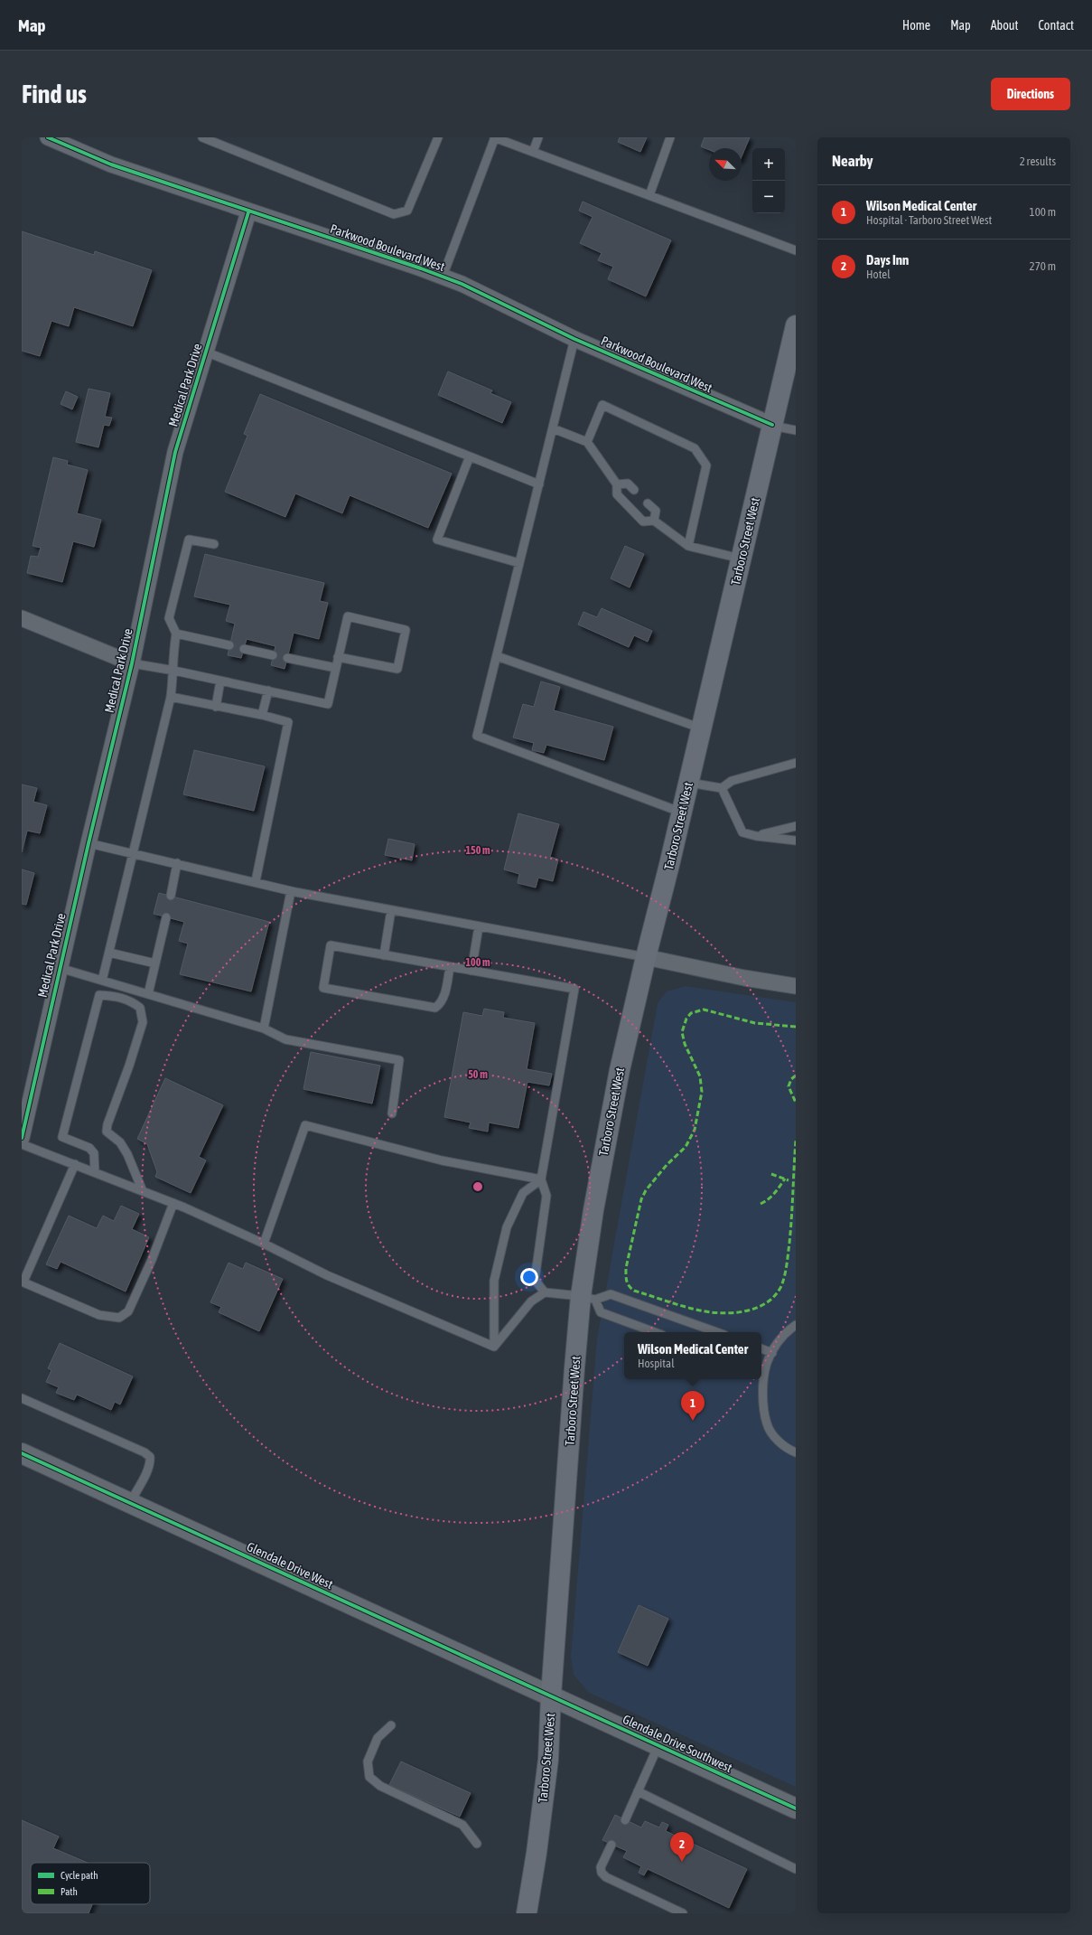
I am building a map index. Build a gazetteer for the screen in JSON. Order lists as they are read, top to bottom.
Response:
{
  "streets": {
    "main road": ["Tarboro Street West"],
    "street": [
      "Parkwood Boulevard West",
      "Medical Park Drive",
      "Glendale Drive West",
      "Glendale Drive Southwest"
    ]
  },
  "crossings": [
    ["Parkwood Boulevard West", "Medical Park Drive"],
    ["Parkwood Boulevard West", "Tarboro Street West"],
    ["Tarboro Street West", "Glendale Drive West"],
    ["Tarboro Street West", "Glendale Drive Southwest"],
    ["Glendale Drive West", "Glendale Drive Southwest"]
  ],
  "legend": ["Cycle path", "Path"],
  "north": "top left",
  "page": {
    "header": "Map",
    "nav": [
      "Home",
      "Map",
      "About",
      "Contact"
    ],
    "buttons": "Directions",
    "title": "Find us",
    "heading": ["Nearby", "2 results"],
    "map_buttons": ["+", "−"],
    "list": [
      {
        "mark": "1",
        "name": "Wilson Medical Center",
        "note": "Hospital · Tarboro Street West",
        "value": "100 m"
      },
      {
        "mark": "2",
        "name": "Days Inn",
        "note": "Hotel",
        "value": "270 m"
      }
    ],
    "popup": ["Wilson Medical Center", "Hospital"],
    "pins": ["1", "2"]
  },
  "rings": ["150 m", "100 m", "50 m"]
}
